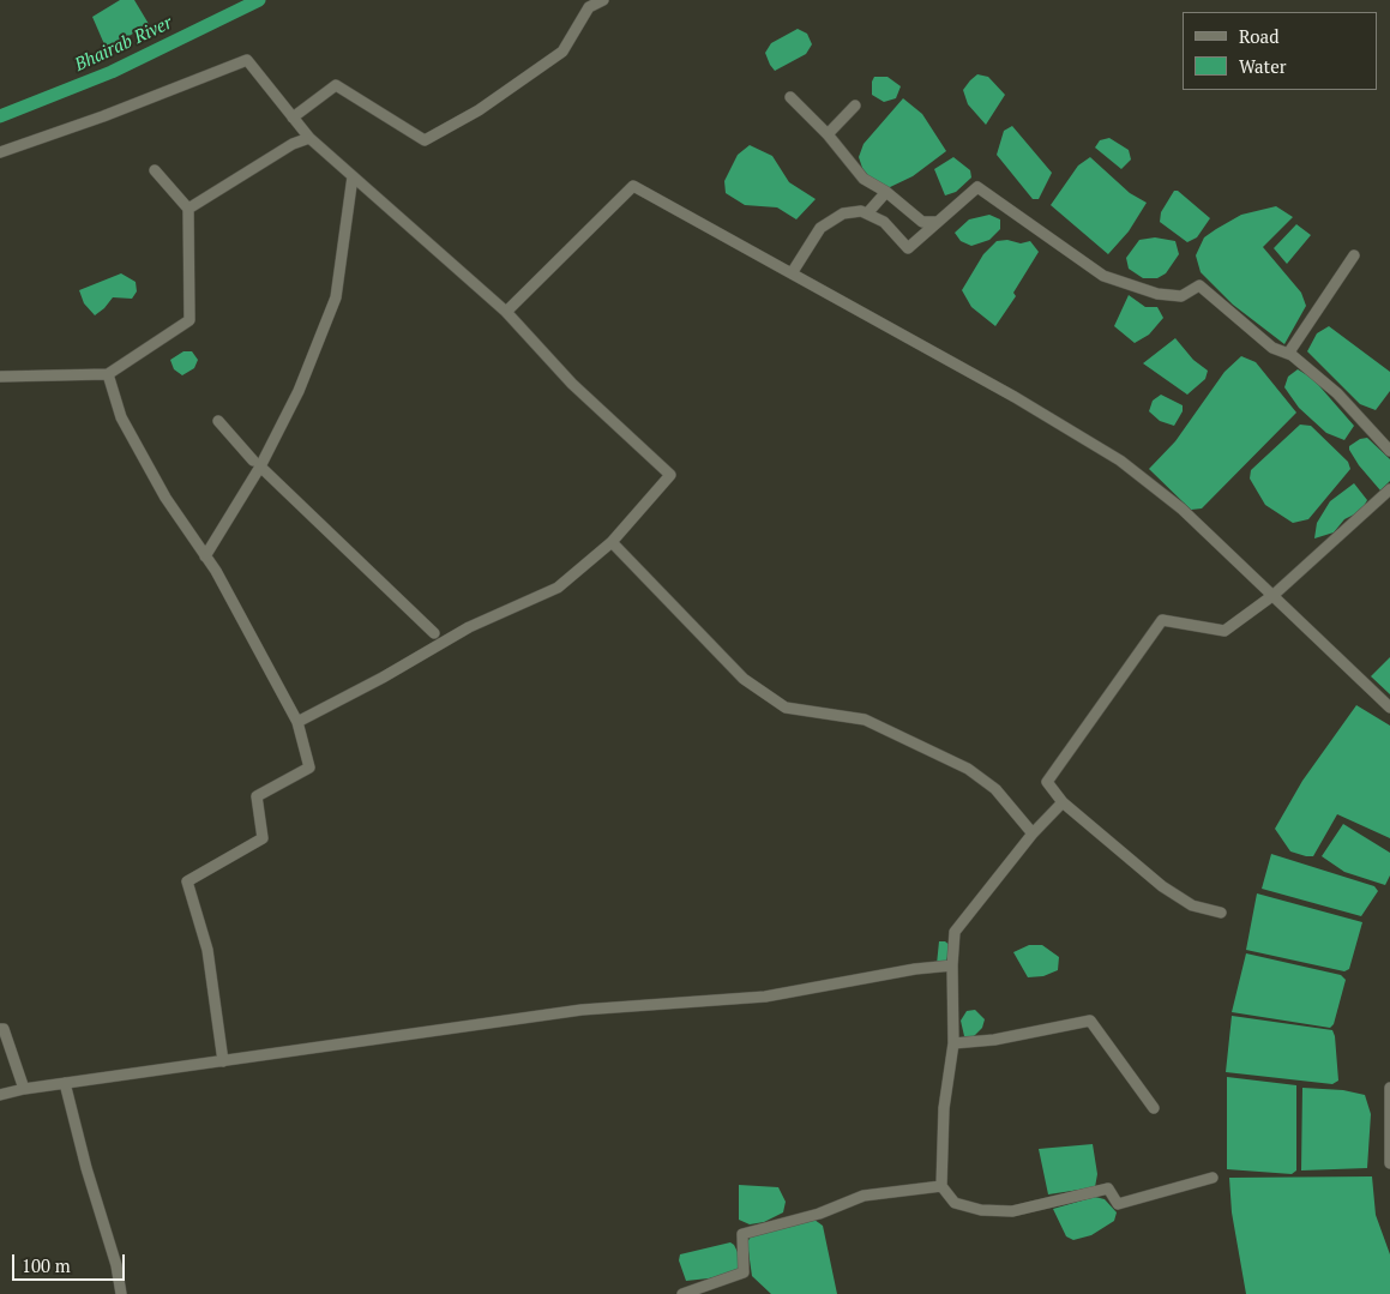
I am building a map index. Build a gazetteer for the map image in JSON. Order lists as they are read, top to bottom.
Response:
{
  "water": ["Bhairab River"],
  "legend": ["Road", "Water"],
  "scale_bar": "100 m"
}
